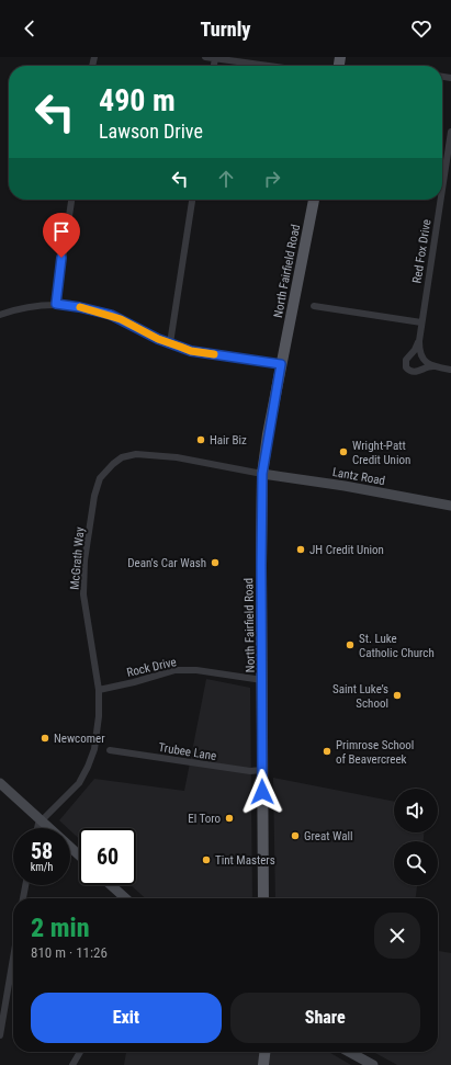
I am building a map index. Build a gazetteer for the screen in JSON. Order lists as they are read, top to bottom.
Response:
{
  "streets": {
    "main road": ["North Fairfield Road", "Lantz Road"],
    "street": [
      "Red Fox Drive",
      "McGrath Way",
      "Rock Drive",
      "Trubee Lane"
    ]
  },
  "crossings": [
    ["North Fairfield Road", "Lantz Road"],
    ["North Fairfield Road", "McGrath Way"],
    ["North Fairfield Road", "Rock Drive"],
    ["North Fairfield Road", "Trubee Lane"],
    ["Lantz Road", "McGrath Way"],
    ["McGrath Way", "Rock Drive"]
  ],
  "places": [
    "Hair Biz",
    "Wright-Patt Credit Union",
    "JH Credit Union",
    "Dean's Car Wash",
    "St. Luke Catholic Church",
    "Saint Luke’s School",
    "Newcomer",
    "Primrose School of Beavercreek",
    "El Toro",
    "Great Wall",
    "Tint Masters"
  ],
  "page": {
    "header": "Turnly",
    "turn": ["490 m", "Lawson Drive"],
    "speed": "58 km/h",
    "limit": "60",
    "heading": ["2 min", "810 m · 11:26"],
    "buttons": ["Exit", "Share"]
  }
}
